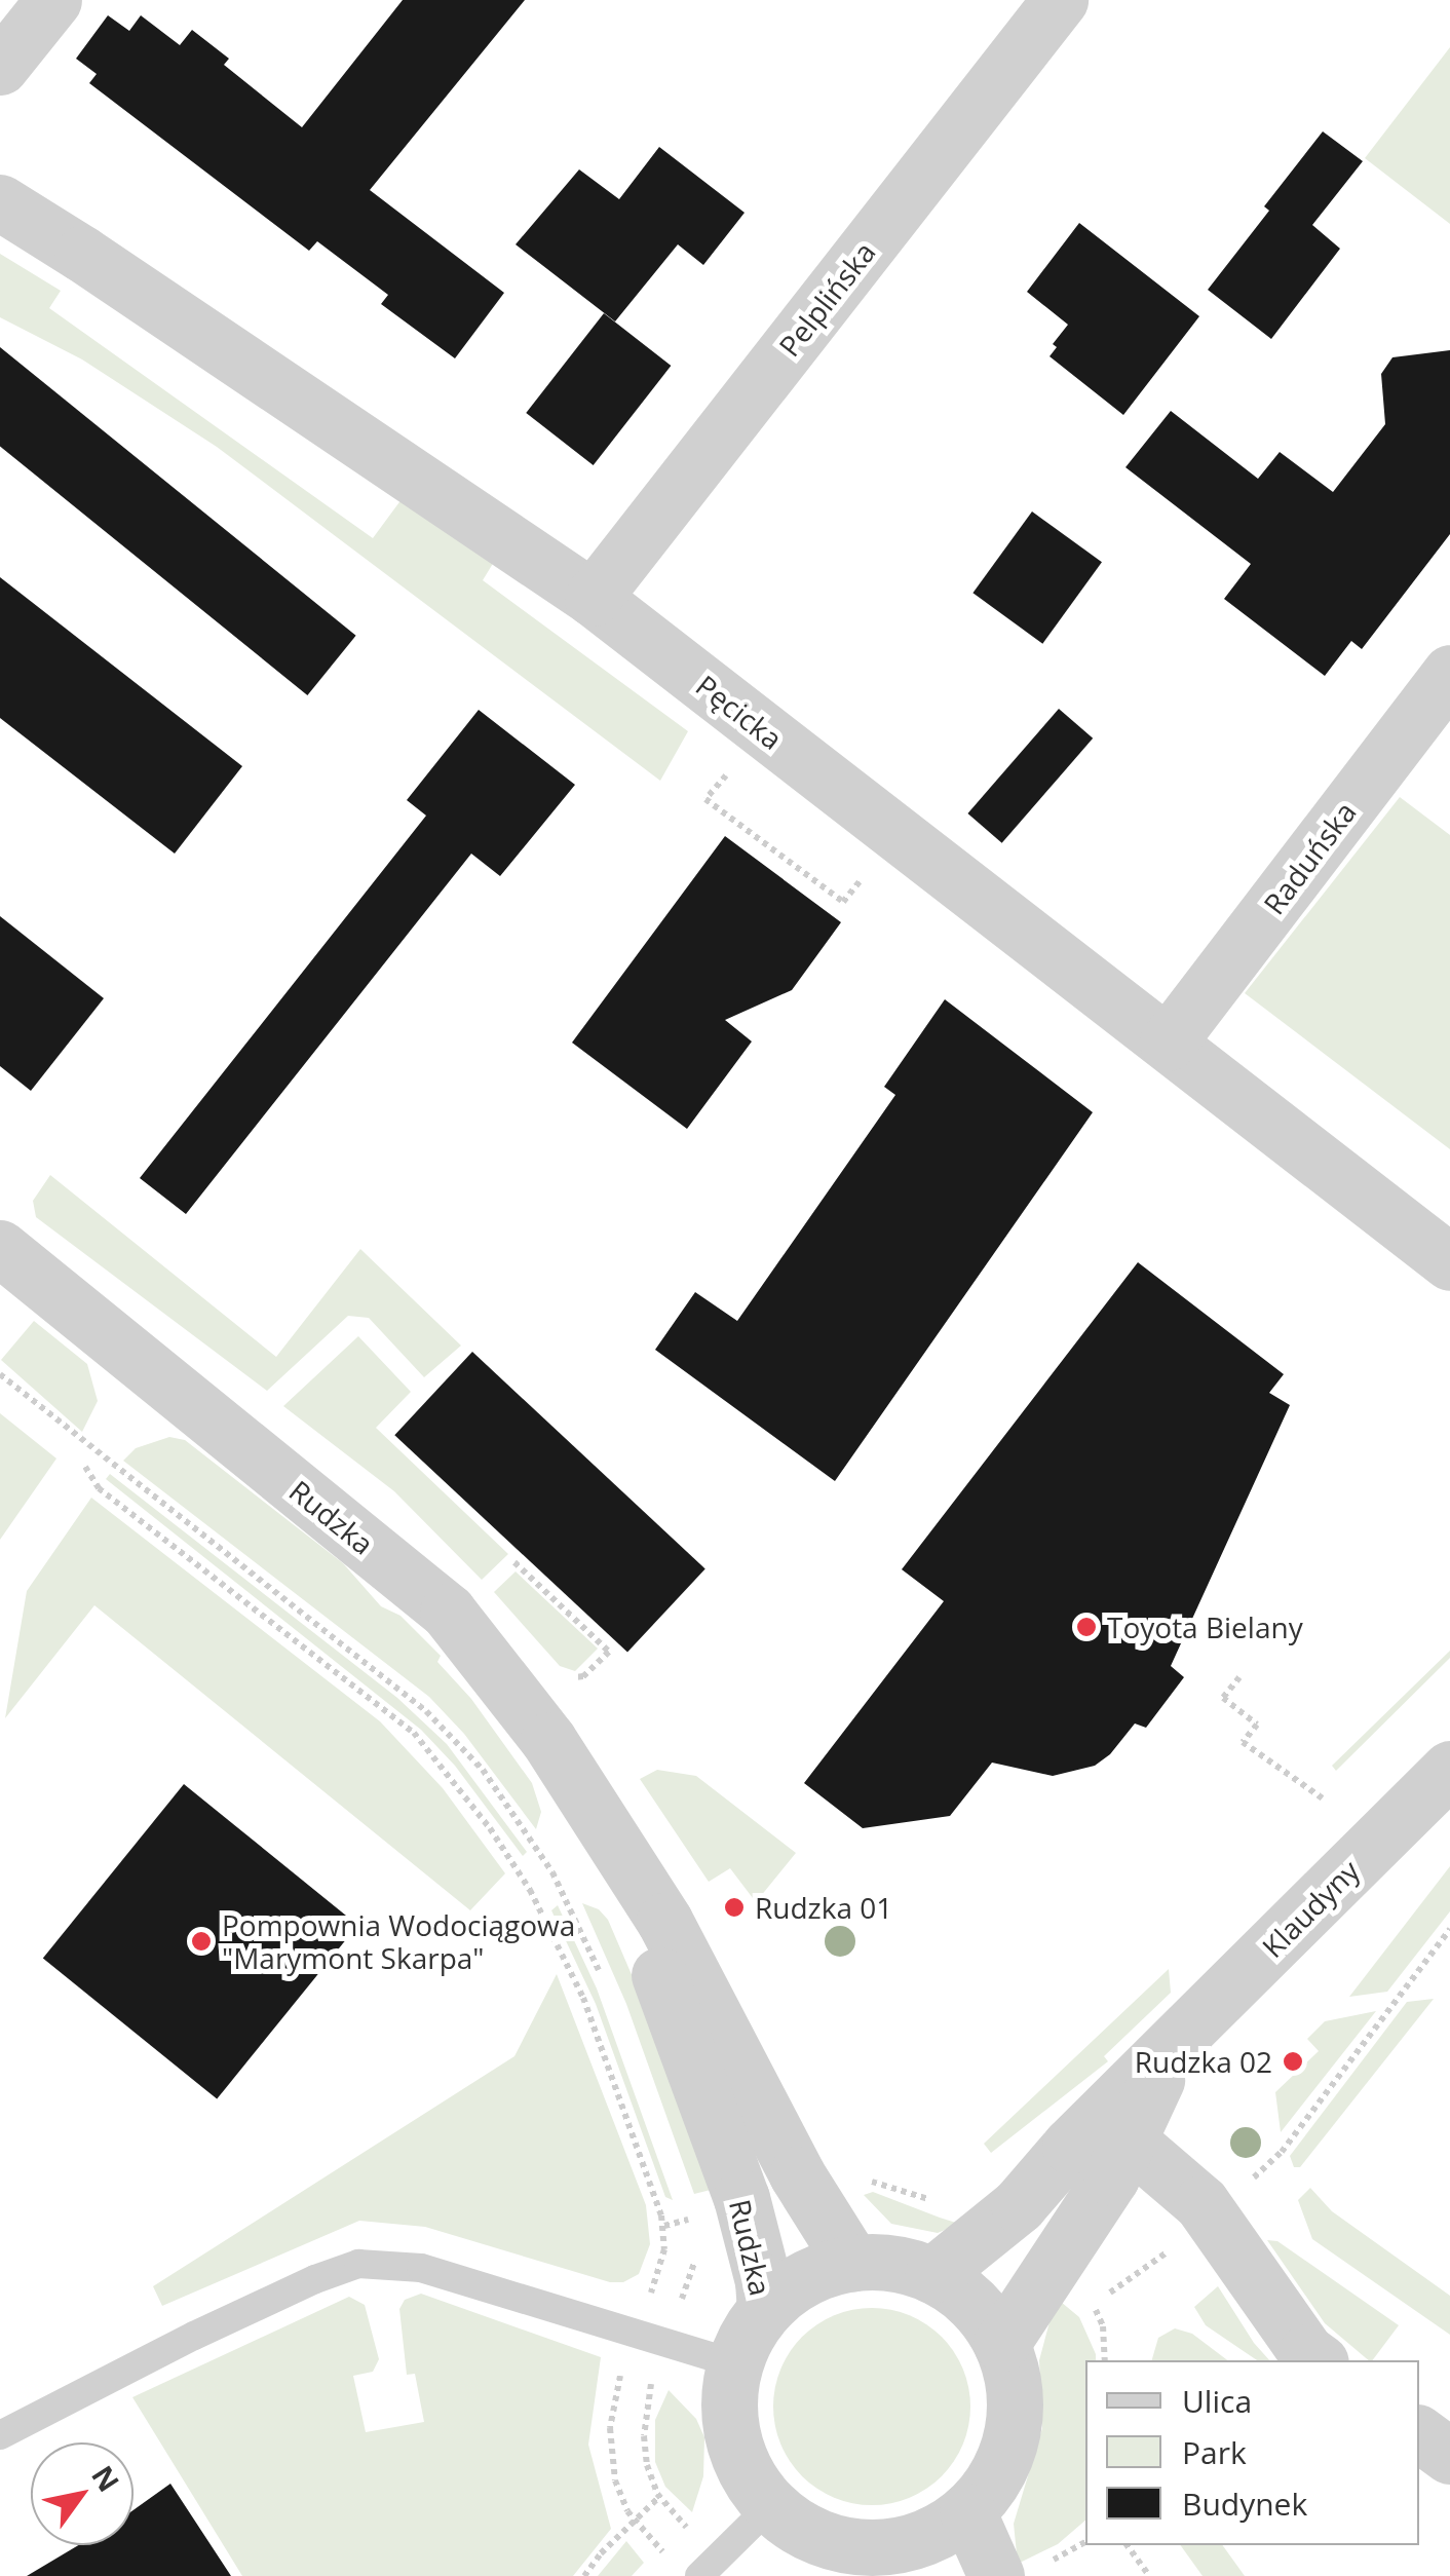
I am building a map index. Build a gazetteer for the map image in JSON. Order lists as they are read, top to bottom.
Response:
{
  "streets": {
    "street": [
      "Pelplińska",
      "Pęcicka",
      "Raduńska",
      "Rudzka",
      "Klaudyny"
    ]
  },
  "crossings": [
    ["Pelplińska", "Pęcicka"],
    ["Pęcicka", "Raduńska"],
    ["Rudzka", "Klaudyny"]
  ],
  "places": [
    "Toyota Bielany",
    "Rudzka 01",
    "Pompownia Wodociągowa \"Marymont Skarpa\"",
    "Rudzka 02"
  ],
  "legend": ["Ulica", "Park", "Budynek"],
  "north": "top right"
}
